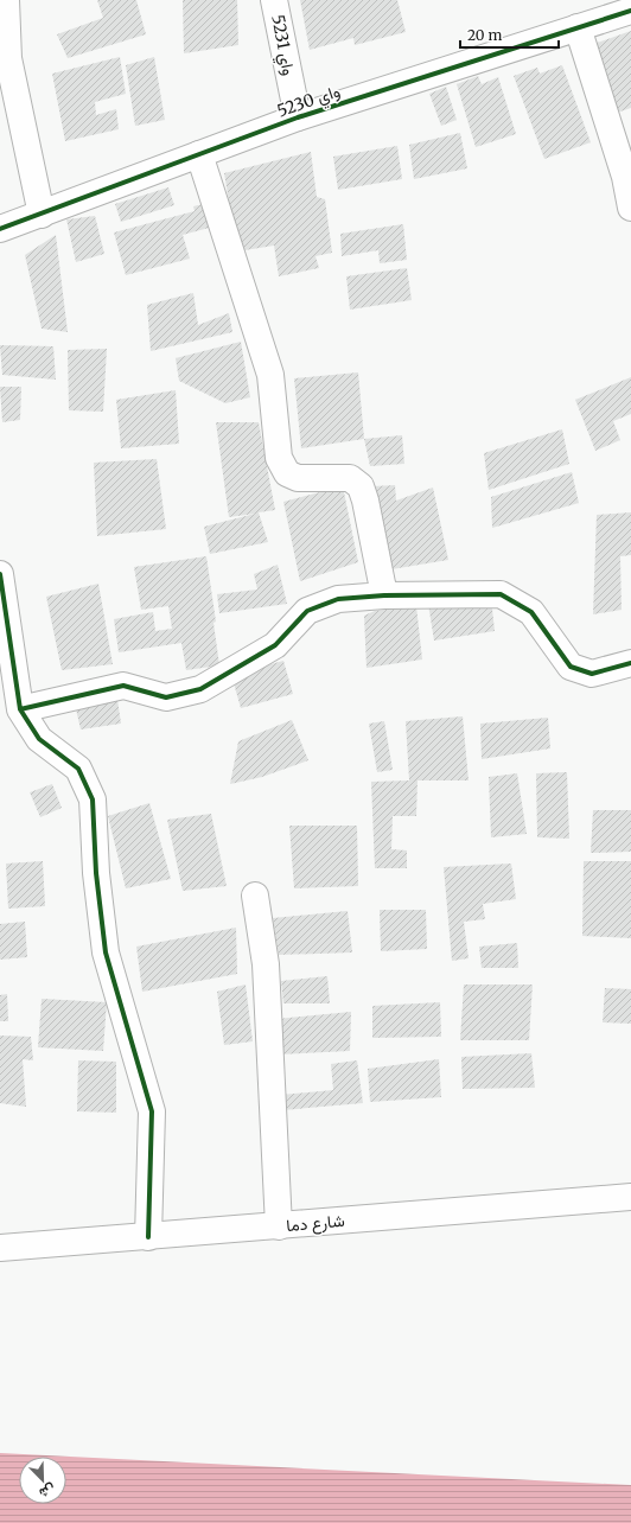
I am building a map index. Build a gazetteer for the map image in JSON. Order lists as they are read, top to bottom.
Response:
{
  "streets": {
    "street": ["واي 5231", "واي 5230", "شارع دما"]
  },
  "crossings": [
    ["واي 5231", "واي 5230"]
  ],
  "scale_bar": "20 m",
  "north": "bottom right"
}
